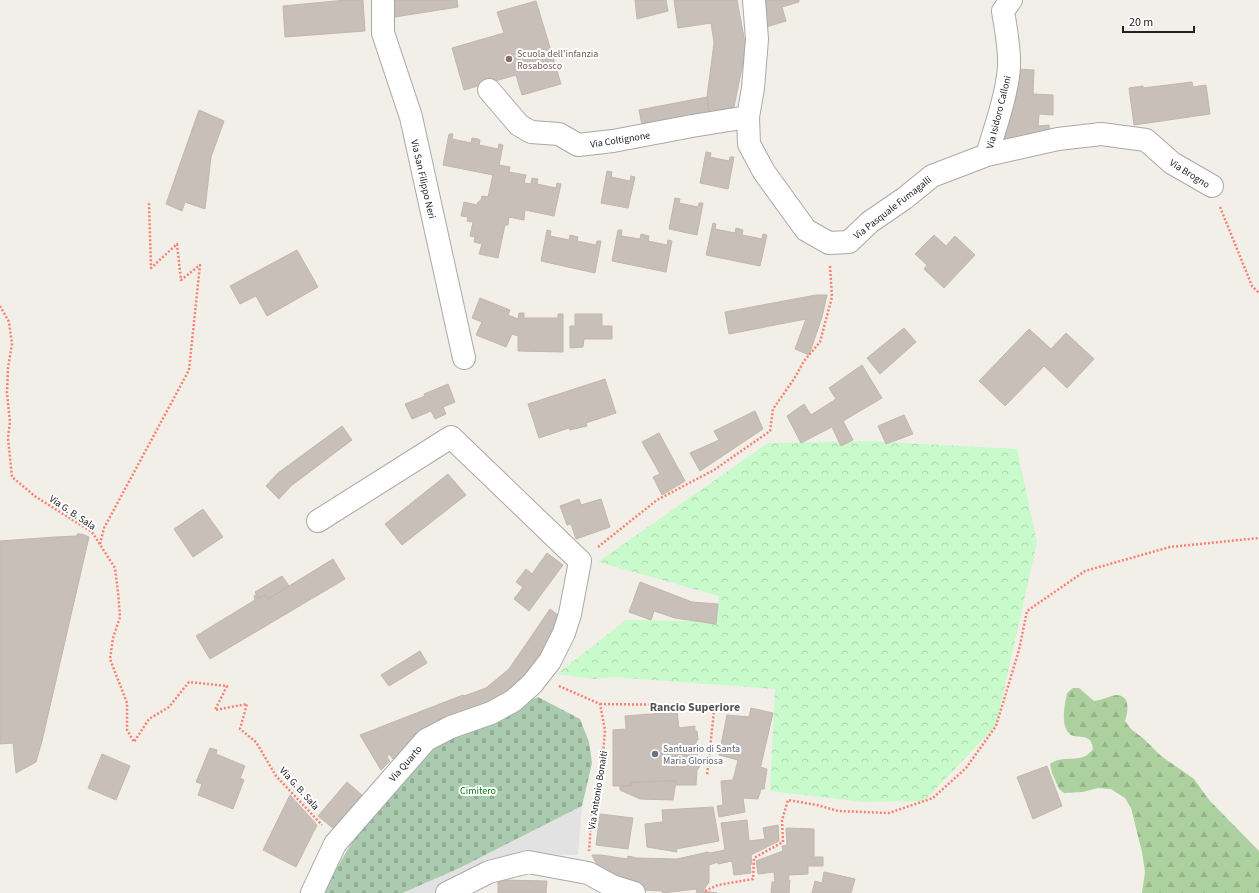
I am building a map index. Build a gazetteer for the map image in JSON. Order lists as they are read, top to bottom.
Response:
{
  "streets": {
    "street": [
      "Via Isidoro Calloni",
      "Via Coltignone",
      "Via Brogno",
      "Via San Filippo Neri",
      "Via Pasquale Fumagalli",
      "Via Quarto"
    ],
    "path": ["Via G. B. Sala", "Via Antonio Bonaiti"]
  },
  "crossings": [
    ["Via Isidoro Calloni", "Via Brogno"],
    ["Via Isidoro Calloni", "Via Pasquale Fumagalli"],
    ["Via Coltignone", "Via Pasquale Fumagalli"],
    ["Via Brogno", "Via Pasquale Fumagalli"],
    ["Via G. B. Sala", "Via Quarto"]
  ],
  "districts": ["Rancio Superiore"],
  "parks": ["Cimitero"],
  "places": ["Scuola dell'infanzia Rosabosco", "Santuario di Santa Maria Gloriosa"],
  "scale_bar": "20 m"
}
